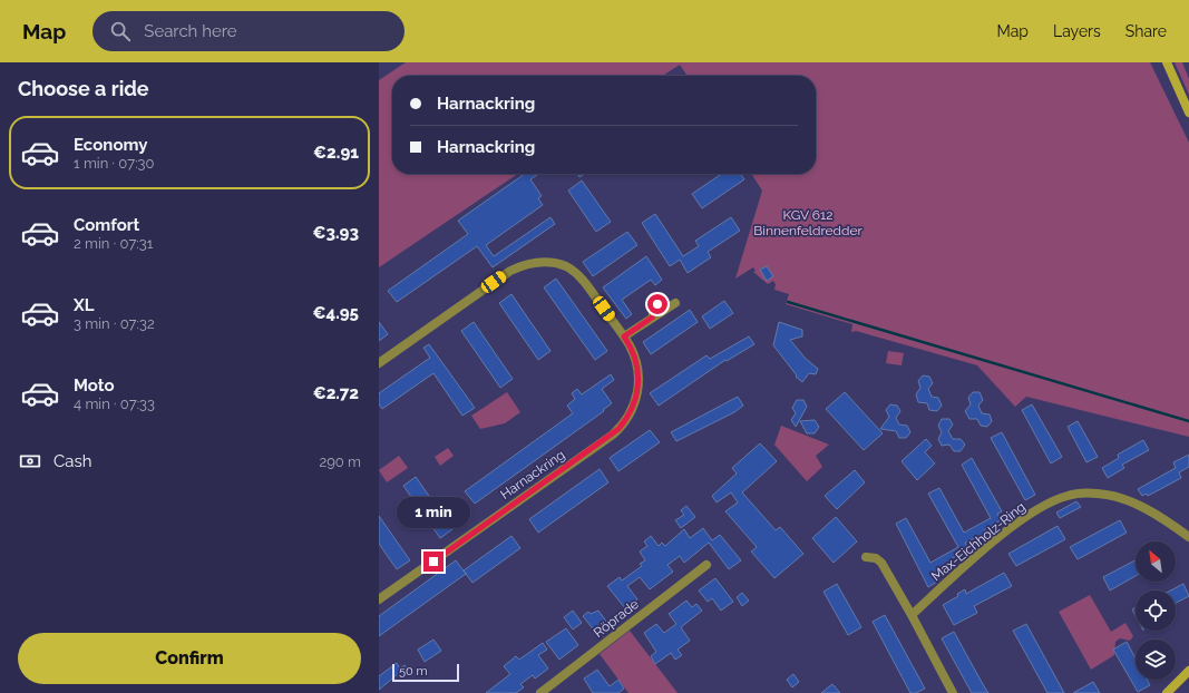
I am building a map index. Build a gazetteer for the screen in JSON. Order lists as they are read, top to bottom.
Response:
{
  "streets": {
    "street": ["Harnackring", "Max-Eichholz-Ring", "Röprade"]
  },
  "parks": ["KGV 612 Binnenfeldredder"],
  "scale_bar": "50 m",
  "north": "top left",
  "page": {
    "header": "Map",
    "search": "Search here",
    "nav": ["Map", "Layers", "Share"],
    "heading": "Choose a ride",
    "banner": ["Harnackring", "Harnackring"],
    "list": [
      {
        "name": "Economy",
        "note": "1 min · 07:30",
        "value": "€2.91"
      },
      {
        "name": "Comfort",
        "note": "2 min · 07:31",
        "value": "€3.93"
      },
      {
        "name": "XL",
        "note": "3 min · 07:32",
        "value": "€4.95"
      },
      {
        "name": "Moto",
        "note": "4 min · 07:33",
        "value": "€2.72"
      }
    ],
    "pay": ["Cash", "290 m"],
    "bubble": "1 min",
    "buttons": "Confirm",
    "scale": "50 m"
  }
}
